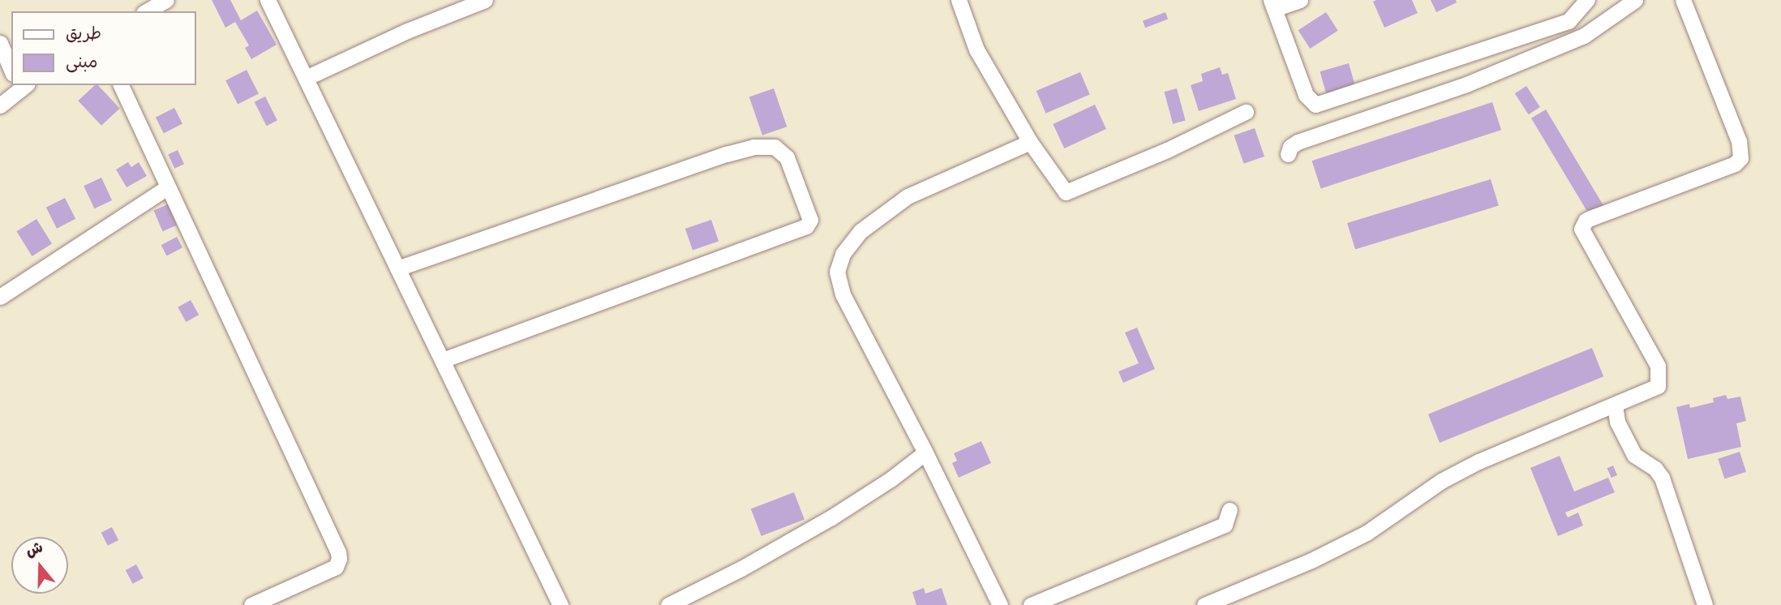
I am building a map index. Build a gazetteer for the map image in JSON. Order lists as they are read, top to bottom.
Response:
{
  "legend": ["طريق", "مبنى"],
  "north": "top"
}
